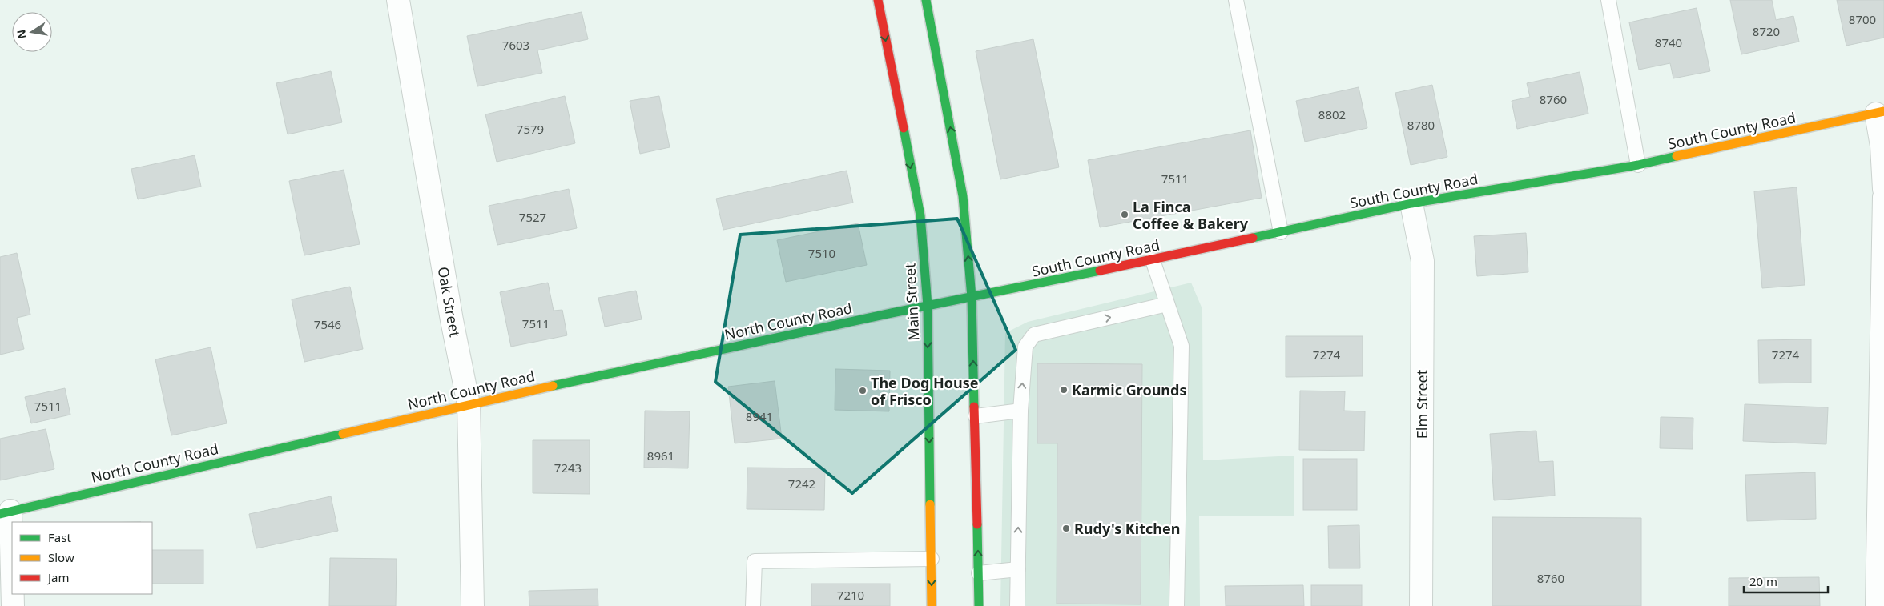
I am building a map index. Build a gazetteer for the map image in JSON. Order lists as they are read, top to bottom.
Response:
{
  "streets": {
    "street": [
      "South County Road",
      "Oak Street",
      "Main Street",
      "North County Road",
      "Elm Street"
    ]
  },
  "crossings": [
    ["South County Road", "North County Road"],
    ["South County Road", "Elm Street"],
    ["Oak Street", "North County Road"],
    ["Main Street", "North County Road"]
  ],
  "places": [
    "La Finca Coffee & Bakery",
    "Karmic Grounds",
    "The Dog House of Frisco",
    "Rudy's Kitchen"
  ],
  "house_numbers": [
    "8700",
    "8720",
    "8740",
    "7603",
    "8760",
    "8802",
    "8780",
    "7579",
    "7511",
    "7527",
    "7510",
    "7511",
    "7546",
    "7274",
    "7274",
    "7511",
    "8941",
    "8961",
    "7243",
    "7242",
    "8760",
    "7210"
  ],
  "legend": ["Fast", "Slow", "Jam"],
  "scale_bar": "20 m",
  "north": "left"
}
